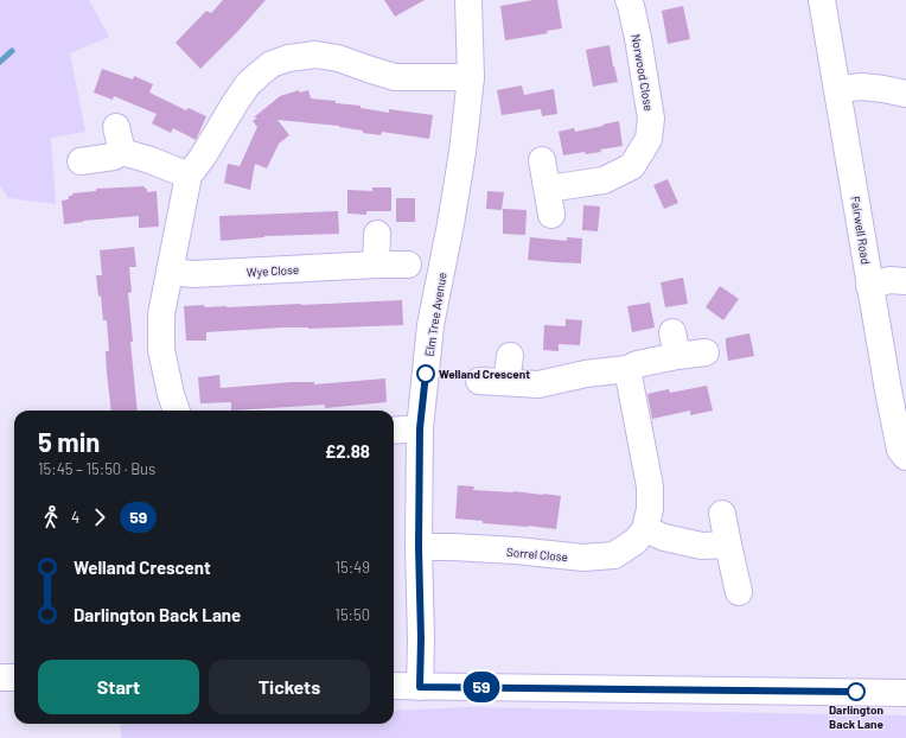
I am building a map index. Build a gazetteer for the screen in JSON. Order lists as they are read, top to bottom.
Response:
{
  "streets": {
    "street": [
      "Norwood Close",
      "Fairwell Road",
      "Wye Close",
      "Elm Tree Avenue",
      "Sorrel Close"
    ]
  },
  "crossings": [
    ["Elm Tree Avenue", "Sorrel Close"]
  ],
  "places": ["Welland Crescent", "Darlington Back Lane"],
  "lines": ["bus line 59"],
  "page": {
    "on_map": "59",
    "heading": ["5 min", "15:45 – 15:50 · Bus", "£2.88"],
    "legs": ["4", "59"],
    "list": [
      {
        "name": "Welland Crescent",
        "value": "15:49"
      },
      {
        "name": "Darlington Back Lane",
        "value": "15:50"
      }
    ],
    "buttons": ["Start", "Tickets"]
  }
}
